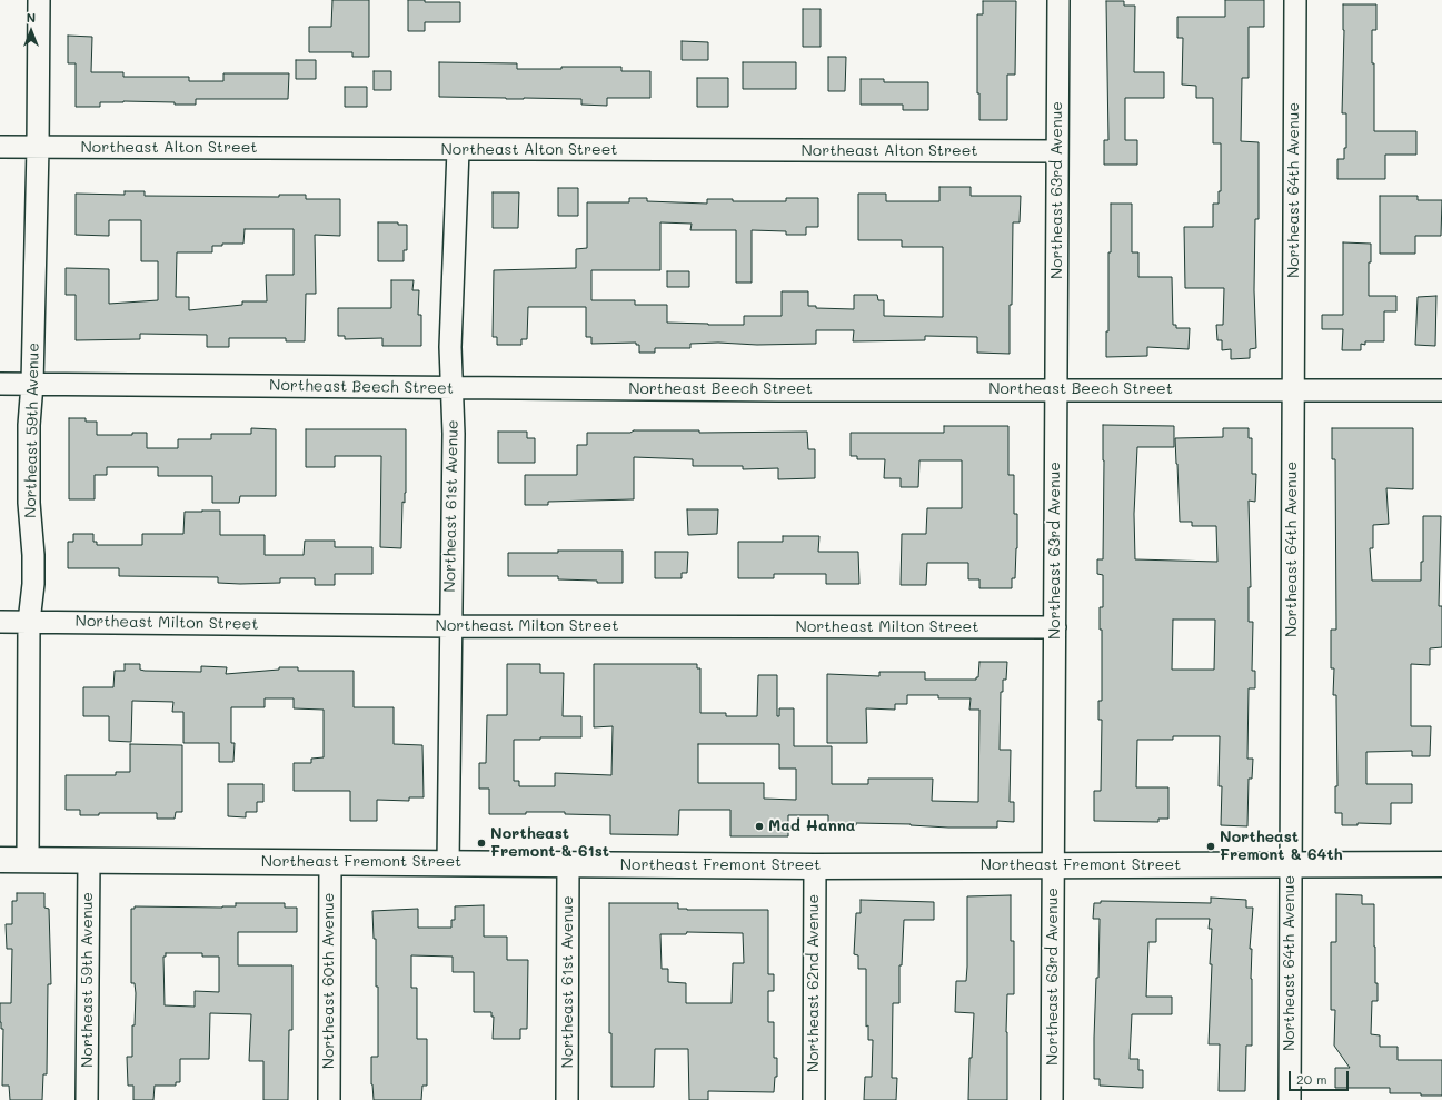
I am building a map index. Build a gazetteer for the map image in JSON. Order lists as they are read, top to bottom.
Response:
{
  "streets": {
    "main road": ["Northeast Fremont Street"],
    "street": [
      "Northeast Alton Street",
      "Northeast 63rd Avenue",
      "Northeast 64th Avenue",
      "Northeast Beech Street",
      "Northeast 59th Avenue",
      "Northeast 61st Avenue",
      "Northeast Milton Street",
      "Northeast 60th Avenue",
      "Northeast 62nd Avenue"
    ]
  },
  "crossings": [
    ["Northeast Alton Street", "Northeast 63rd Avenue"],
    ["Northeast Alton Street", "Northeast 59th Avenue"],
    ["Northeast Alton Street", "Northeast 61st Avenue"],
    ["Northeast 63rd Avenue", "Northeast Beech Street"],
    ["Northeast 63rd Avenue", "Northeast Milton Street"],
    ["Northeast 63rd Avenue", "Northeast Fremont Street"],
    ["Northeast 64th Avenue", "Northeast Beech Street"],
    ["Northeast 64th Avenue", "Northeast Fremont Street"],
    ["Northeast Beech Street", "Northeast 59th Avenue"],
    ["Northeast Beech Street", "Northeast 61st Avenue"],
    ["Northeast 59th Avenue", "Northeast Milton Street"],
    ["Northeast 59th Avenue", "Northeast Fremont Street"],
    ["Northeast 61st Avenue", "Northeast Milton Street"],
    ["Northeast 61st Avenue", "Northeast Fremont Street"],
    ["Northeast Fremont Street", "Northeast 60th Avenue"],
    ["Northeast Fremont Street", "Northeast 62nd Avenue"]
  ],
  "places": ["Mad Hanna", "Northeast Fremont & 61st", "Northeast Fremont & 64th"],
  "scale_bar": "20 m",
  "north": "top"
}
